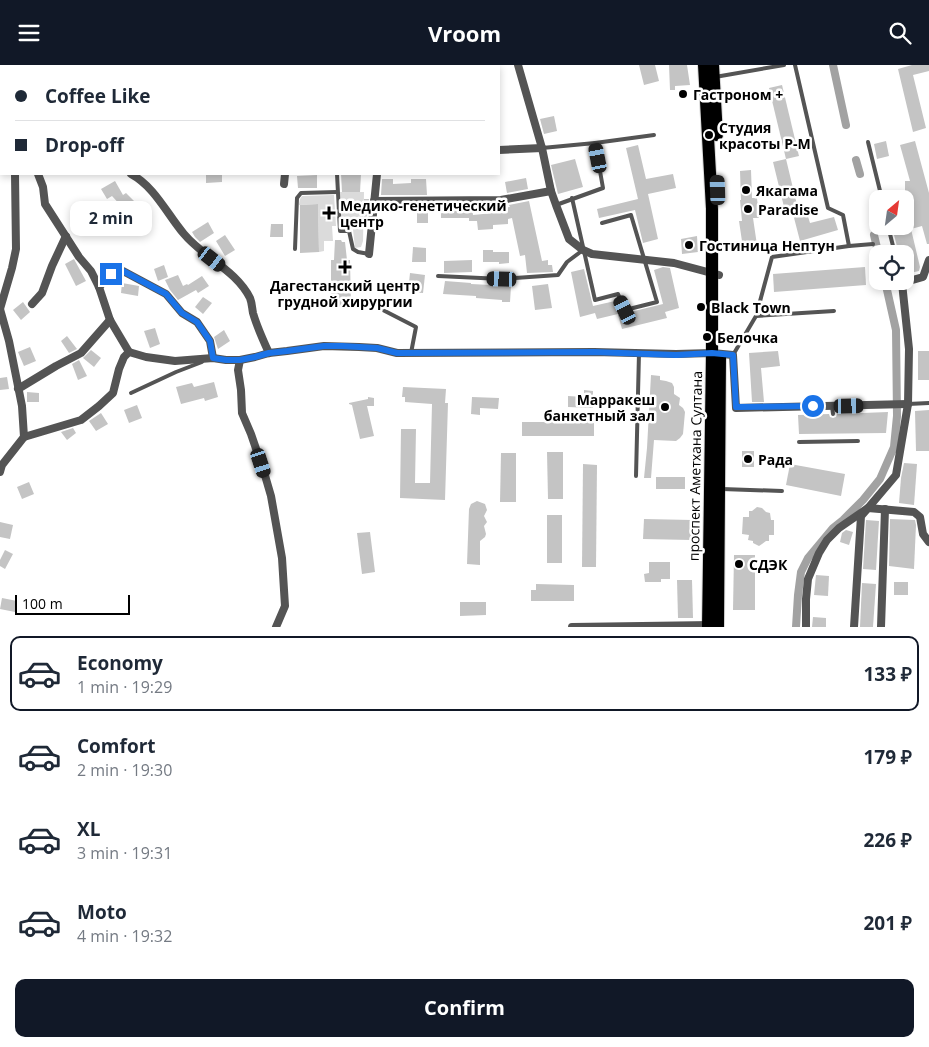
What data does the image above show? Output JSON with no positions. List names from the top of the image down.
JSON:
{
  "streets": {
    "main road": ["проспект Аметхана Султана"]
  },
  "places": {
    "other": [
      "Гастроном +",
      "Студия красоты Р-М",
      "Якагама",
      "Paradise",
      "Гостиница Нептун",
      "Black Town",
      "Белочка",
      "Марракеш банкетный зал",
      "Рада",
      "СДЭК"
    ],
    "health": ["Медико-генетический центр", "Дагестанский центр грудной хирургии"]
  },
  "scale_bar": "100 m",
  "north": "top right",
  "page": {
    "header": "Vroom",
    "banner": ["Coffee Like", "Drop-off"],
    "bubble": "2 min",
    "scale": "100 m",
    "list": [
      {
        "name": "Economy",
        "note": "1 min · 19:29",
        "value": "133 ₽"
      },
      {
        "name": "Comfort",
        "note": "2 min · 19:30",
        "value": "179 ₽"
      },
      {
        "name": "XL",
        "note": "3 min · 19:31",
        "value": "226 ₽"
      },
      {
        "name": "Moto",
        "note": "4 min · 19:32",
        "value": "201 ₽"
      }
    ],
    "buttons": "Confirm"
  }
}
